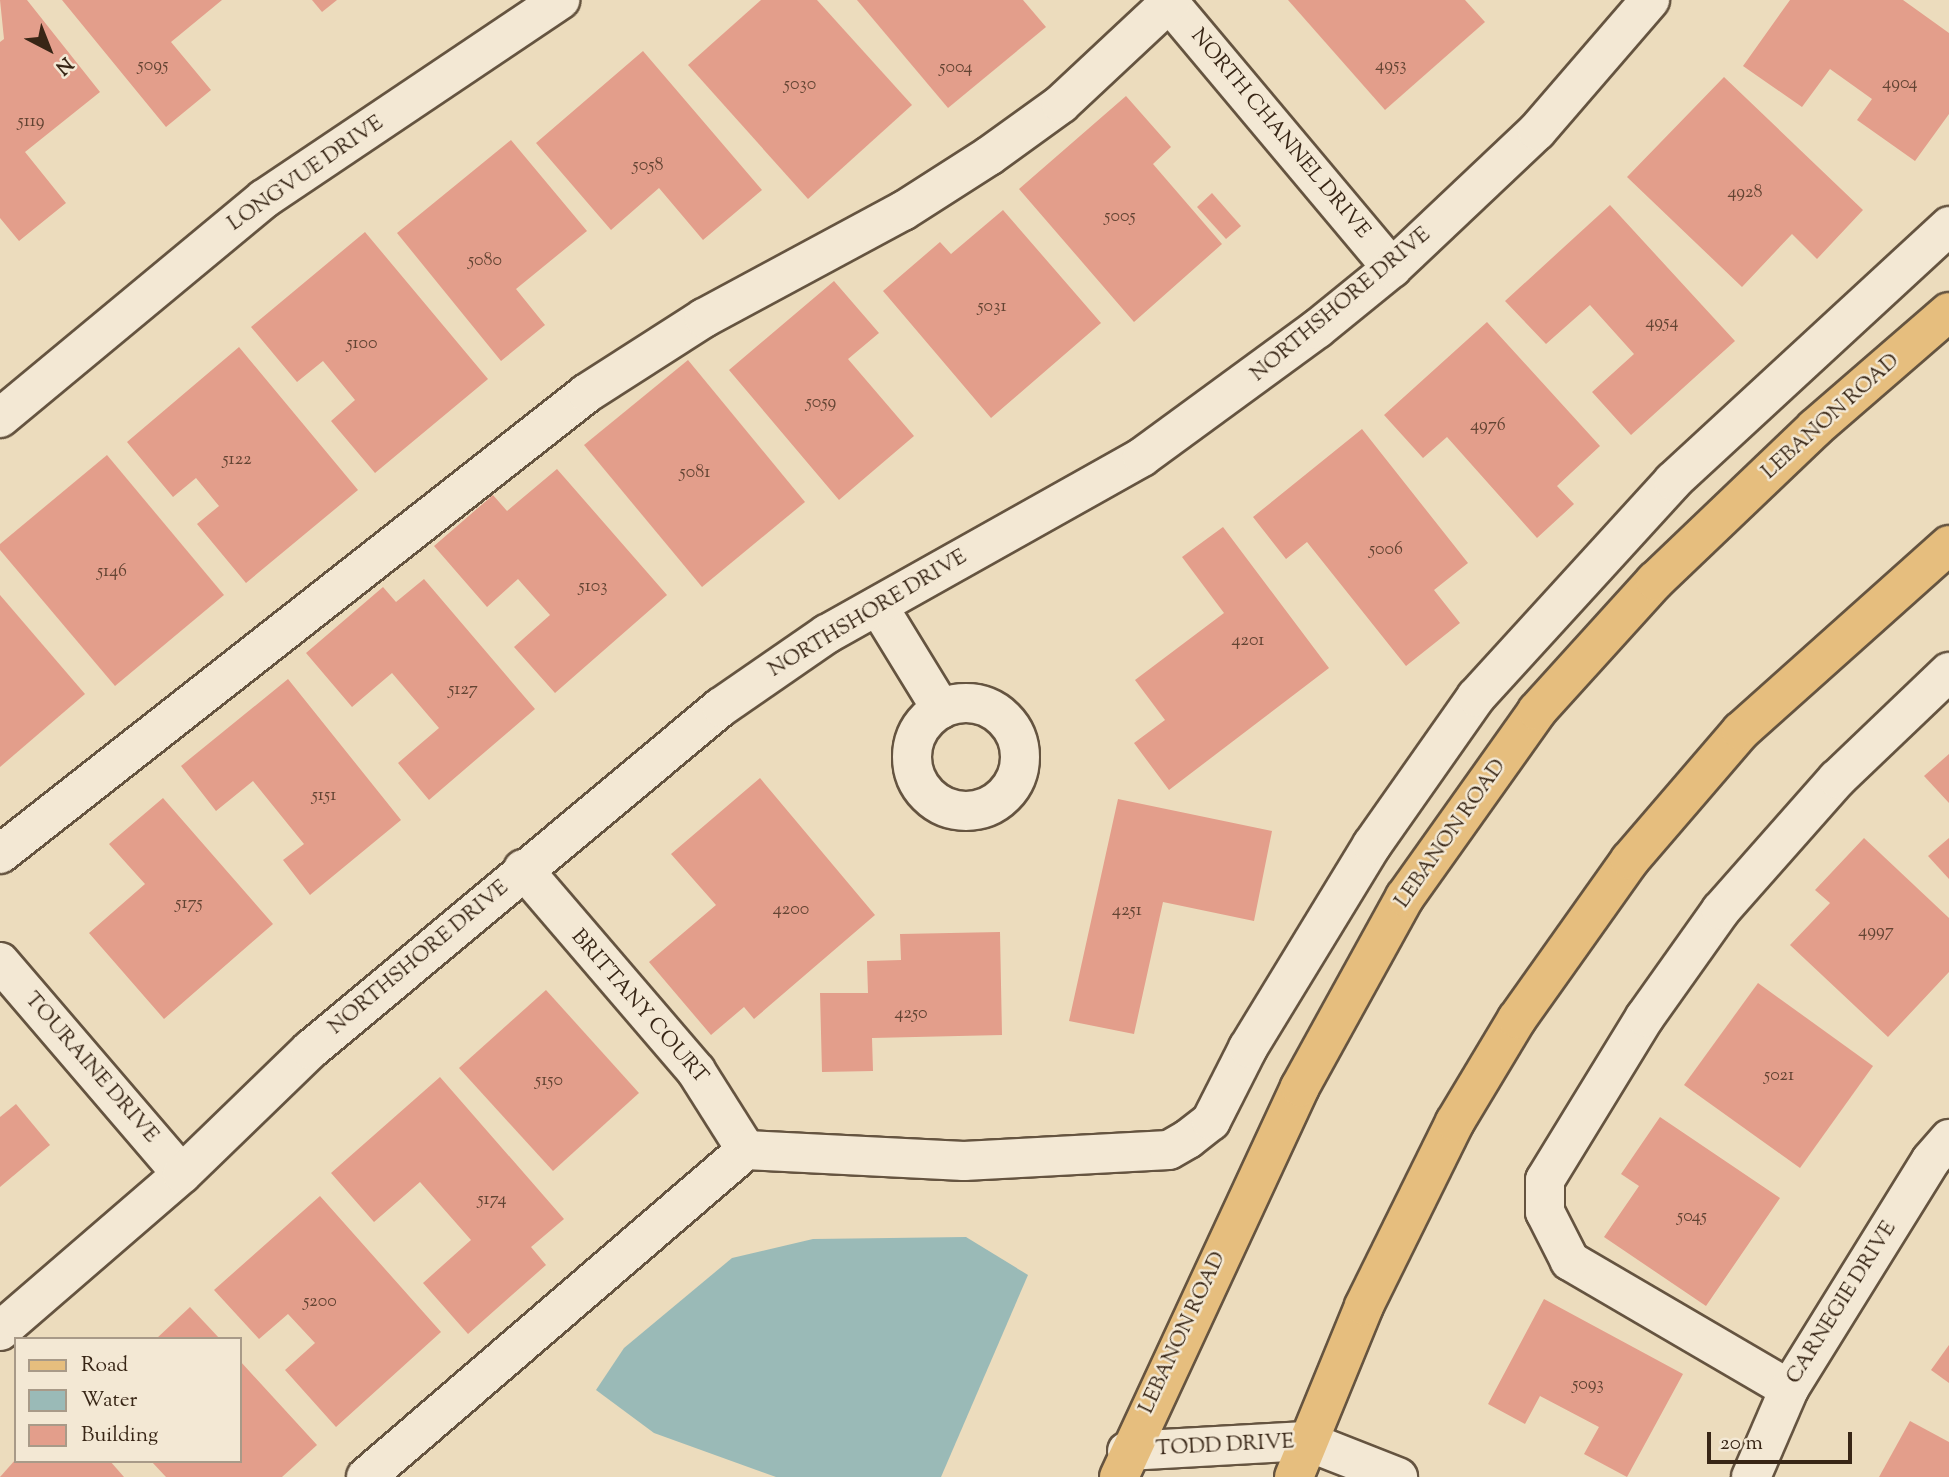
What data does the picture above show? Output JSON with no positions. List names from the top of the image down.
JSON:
{
  "streets": {
    "main road": ["LEBANON ROAD"],
    "street": [
      "NORTH CHANNEL DRIVE",
      "LONGVUE DRIVE",
      "NORTHSHORE DRIVE",
      "BRITTANY COURT",
      "TOURAINE DRIVE",
      "CARNEGIE DRIVE",
      "TODD DRIVE"
    ]
  },
  "crossings": [
    ["NORTH CHANNEL DRIVE", "NORTHSHORE DRIVE"],
    ["NORTHSHORE DRIVE", "BRITTANY COURT"],
    ["NORTHSHORE DRIVE", "TOURAINE DRIVE"],
    ["LEBANON ROAD", "TODD DRIVE"]
  ],
  "house_numbers": [
    "5095",
    "4953",
    "5004",
    "4904",
    "5030",
    "5119",
    "5058",
    "4928",
    "5005",
    "5080",
    "5031",
    "4954",
    "5100",
    "5059",
    "4976",
    "5122",
    "5081",
    "5006",
    "5146",
    "5103",
    "4201",
    "5127",
    "5151",
    "5175",
    "4200",
    "4251",
    "4997",
    "4250",
    "5021",
    "5150",
    "5174",
    "5045",
    "5200",
    "5093"
  ],
  "legend": ["Road", "Water", "Building"],
  "scale_bar": "20 m",
  "north": "bottom right"
}
